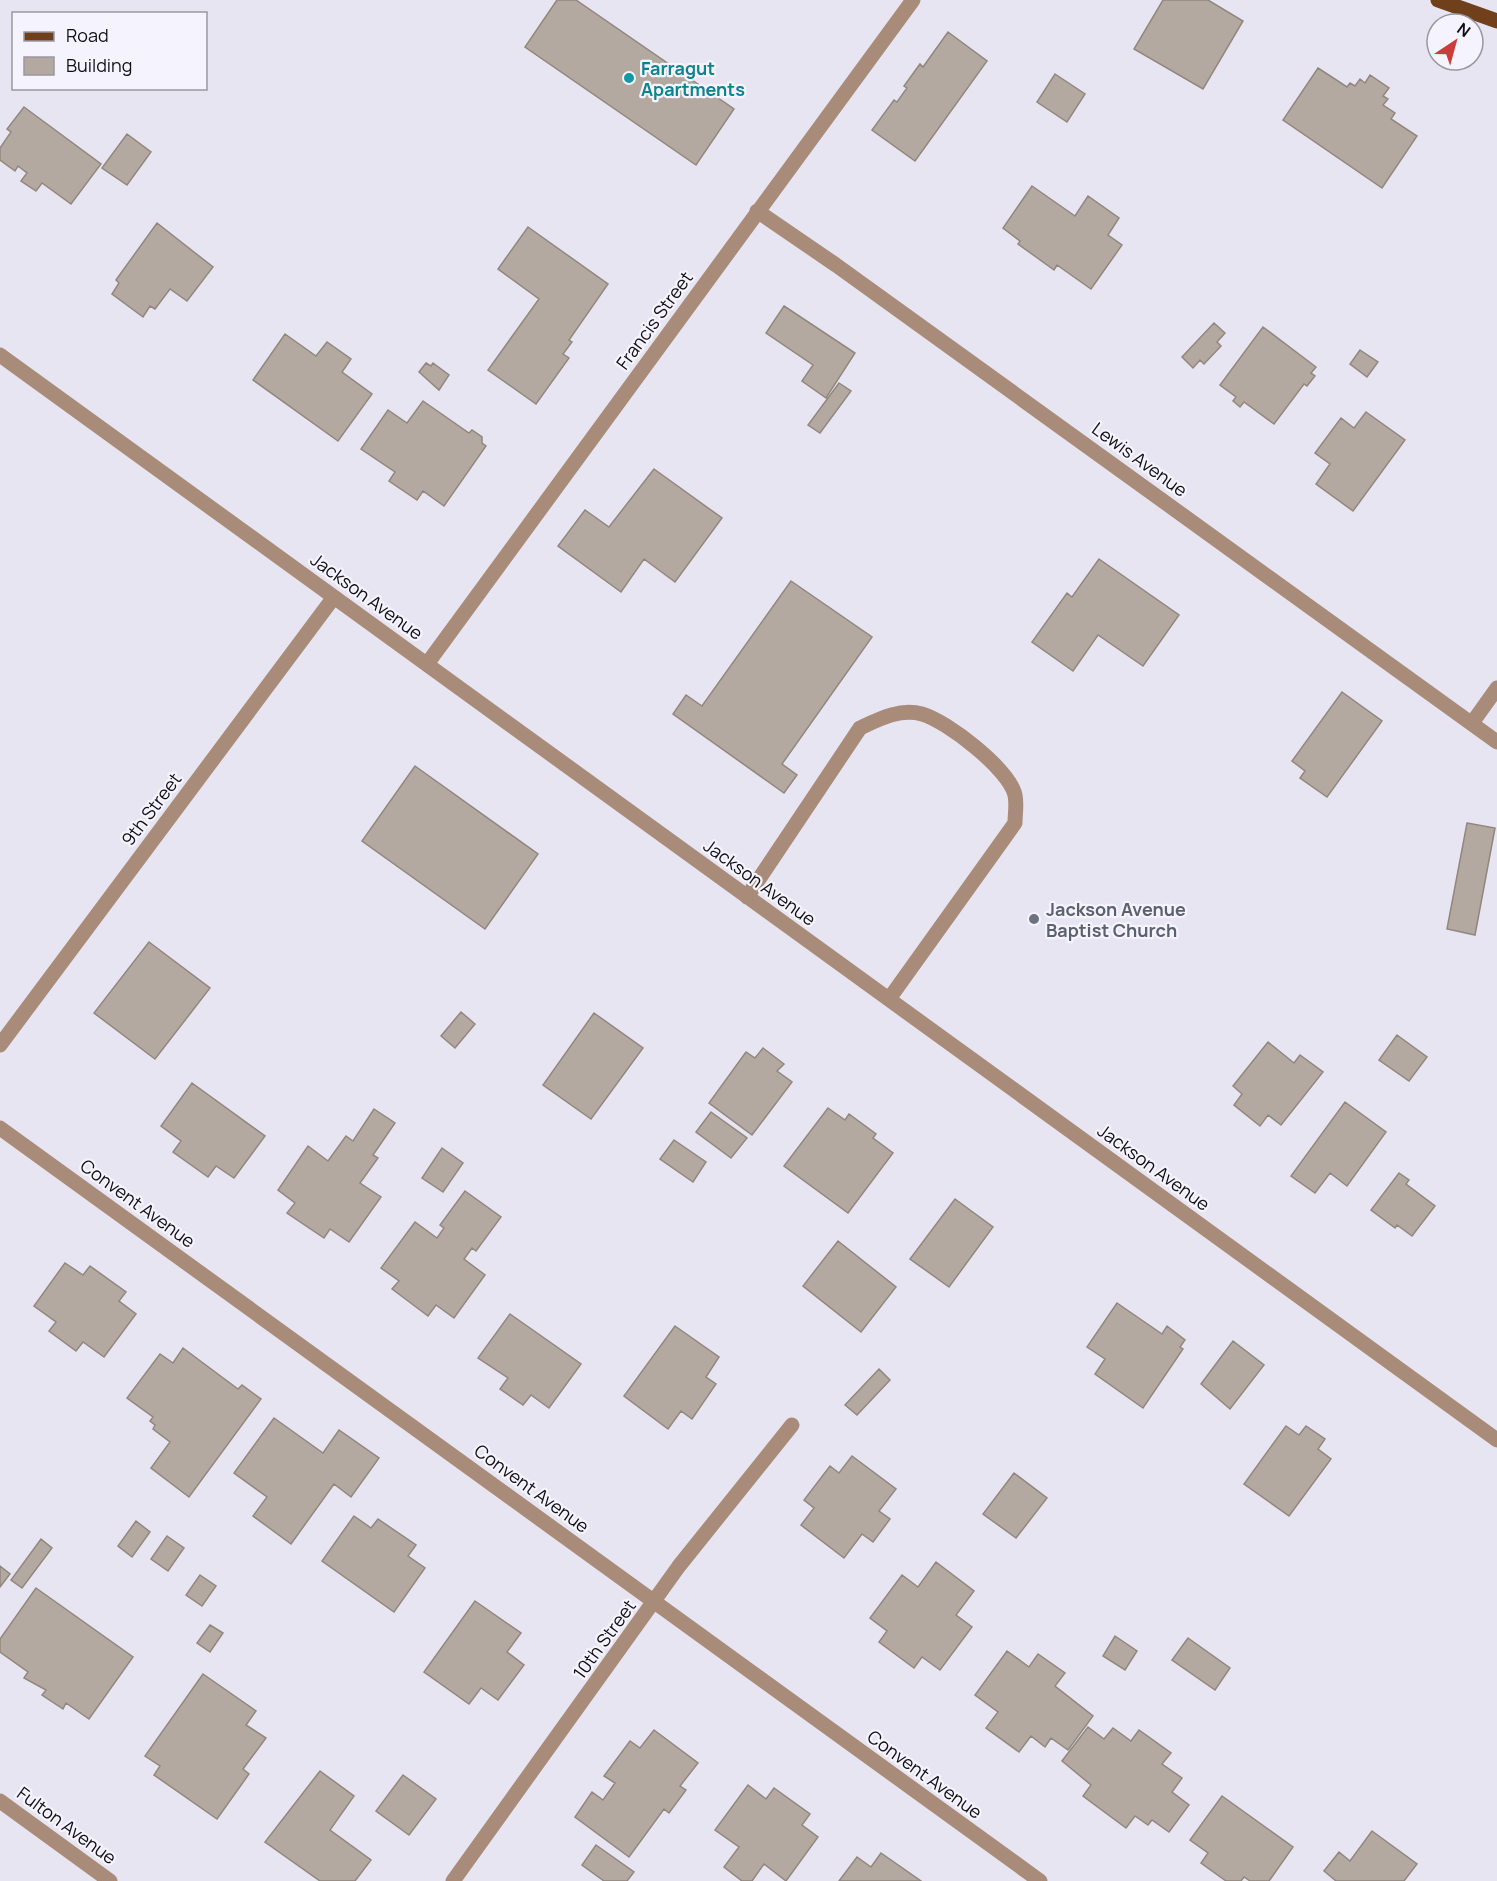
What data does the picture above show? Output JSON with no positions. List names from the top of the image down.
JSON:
{
  "streets": {
    "street": [
      "Francis Street",
      "Lewis Avenue",
      "Jackson Avenue",
      "9th Street",
      "Convent Avenue",
      "10th Street",
      "Fulton Avenue"
    ]
  },
  "crossings": [
    ["Francis Street", "Lewis Avenue"],
    ["Francis Street", "Jackson Avenue"],
    ["Jackson Avenue", "9th Street"],
    ["Convent Avenue", "10th Street"]
  ],
  "places": ["Farragut Apartments", "Jackson Avenue Baptist Church"],
  "legend": ["Road", "Building"],
  "north": "top right"
}
